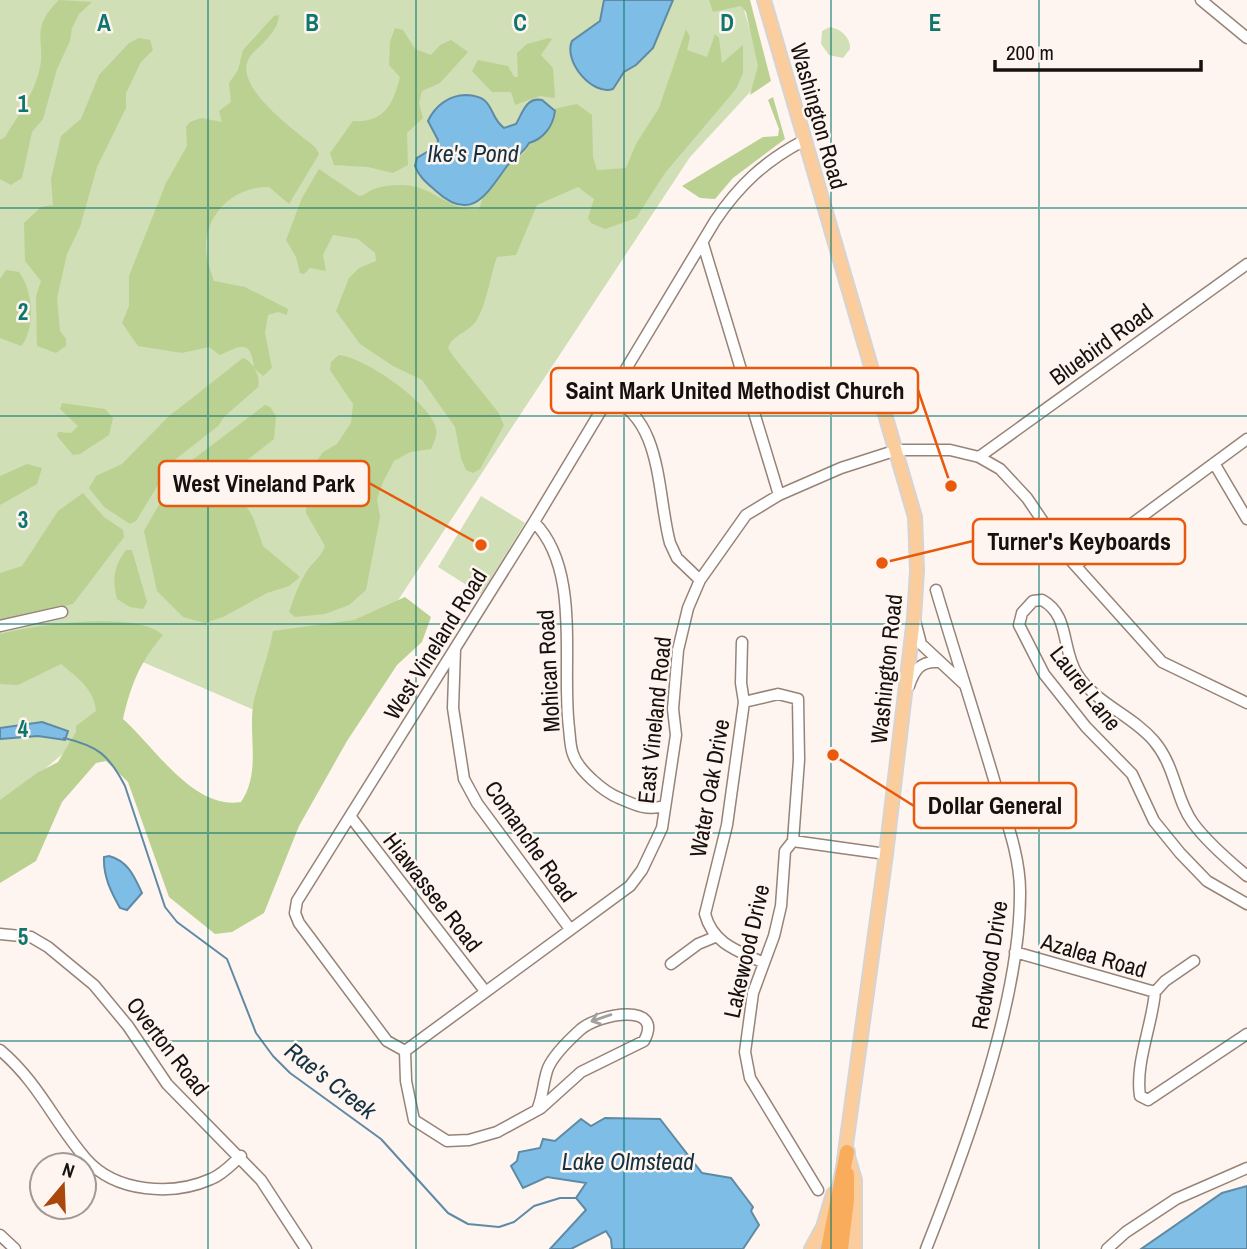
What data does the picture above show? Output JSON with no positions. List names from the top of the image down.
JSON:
{
  "streets": {
    "main road": ["Washington Road"],
    "street": [
      "Bluebird Road",
      "West Vineland Road",
      "Mohican Road",
      "Laurel Lane",
      "East Vineland Road",
      "Water Oak Drive",
      "Comanche Road",
      "Hiawassee Road",
      "Lakewood Drive",
      "Azalea Road",
      "Redwood Drive",
      "Overton Road"
    ]
  },
  "crossings": [
    ["Washington Road", "West Vineland Road"],
    ["Washington Road", "East Vineland Road"],
    ["Bluebird Road", "East Vineland Road"],
    ["West Vineland Road", "Mohican Road"],
    ["West Vineland Road", "East Vineland Road"],
    ["West Vineland Road", "Comanche Road"],
    ["West Vineland Road", "Hiawassee Road"],
    ["Mohican Road", "East Vineland Road"],
    ["East Vineland Road", "Comanche Road"],
    ["East Vineland Road", "Hiawassee Road"],
    ["Water Oak Drive", "Lakewood Drive"],
    ["Azalea Road", "Redwood Drive"]
  ],
  "water": ["Ike's Pond", "Rae's Creek", "Lake Olmstead"],
  "places": [
    "Saint Mark United Methodist Church",
    "West Vineland Park",
    "Turner's Keyboards",
    "Dollar General"
  ],
  "scale_bar": "200 m",
  "north": "top",
  "grid": {
    "columns": [
      "A",
      "B",
      "C",
      "D",
      "E"
    ],
    "rows": [
      "1",
      "2",
      "3",
      "4",
      "5"
    ]
  }
}
